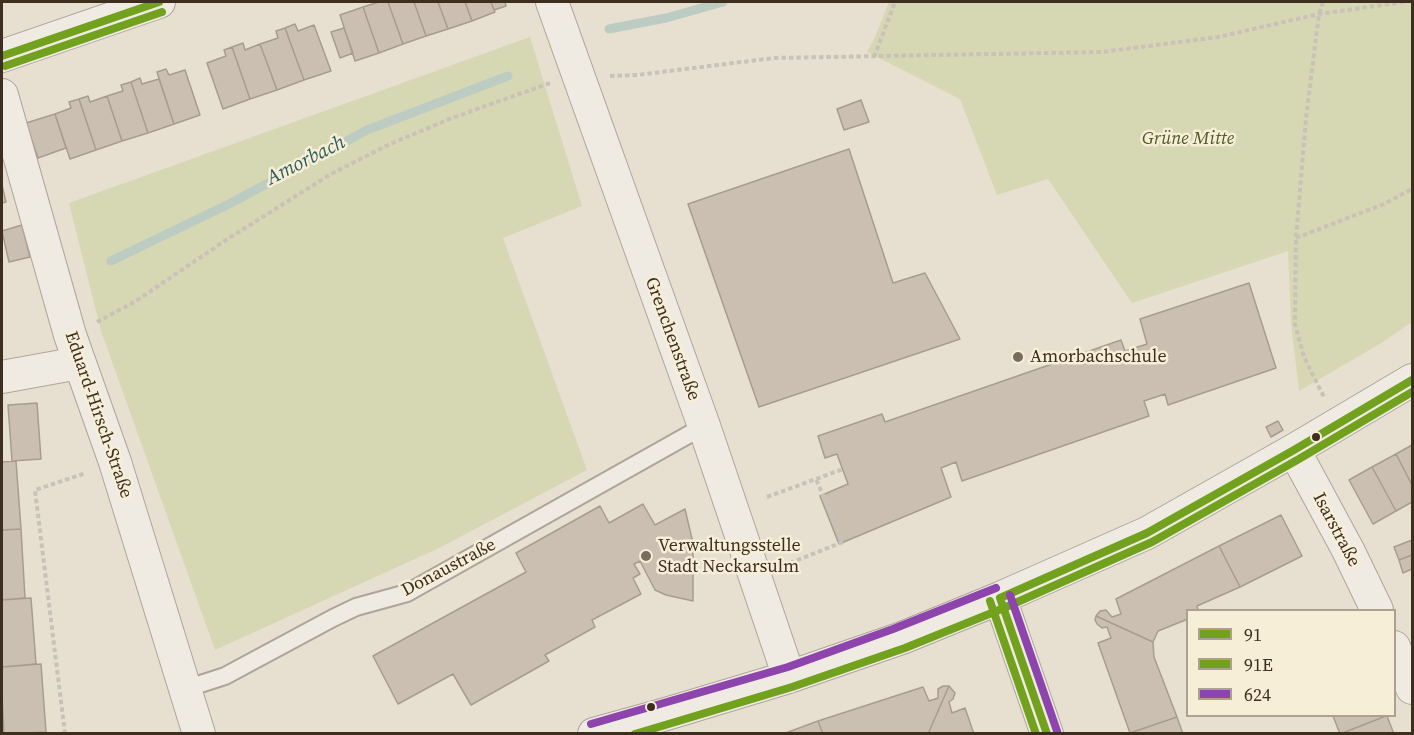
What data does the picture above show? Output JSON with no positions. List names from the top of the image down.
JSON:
{
  "streets": {
    "street": ["Grenchenstraße", "Eduard-Hirsch-Straße", "Isarstraße"],
    "lane": ["Donaustraße"]
  },
  "crossings": [
    ["Grenchenstraße", "Donaustraße"],
    ["Eduard-Hirsch-Straße", "Donaustraße"]
  ],
  "water": ["Amorbach"],
  "parks": ["Grüne Mitte"],
  "places": ["Amorbachschule", "Verwaltungsstelle Stadt Neckarsulm"],
  "lines": ["transit line 91", "transit line 91E", "transit line 624"],
  "legend": ["91", "91E", "624"]
}
